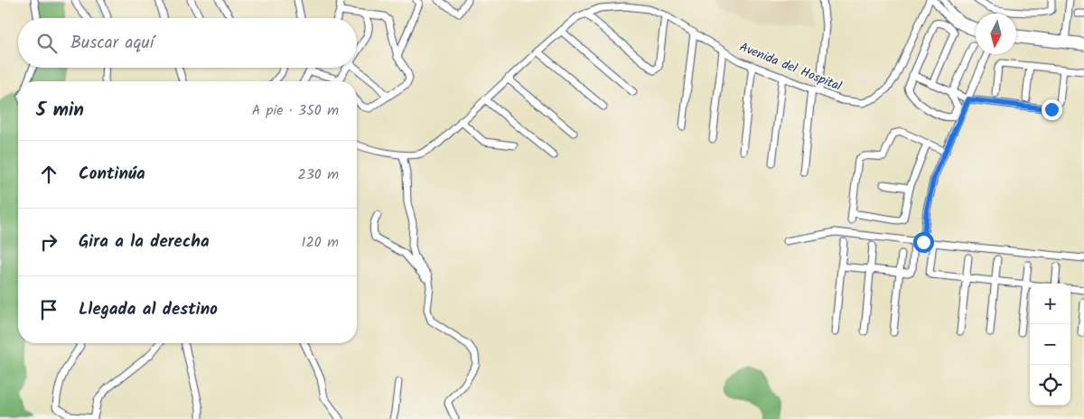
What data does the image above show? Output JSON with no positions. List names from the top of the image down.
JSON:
{
  "streets": {
    "street": ["Avenida del Hospital"]
  },
  "north": "bottom",
  "page": {
    "search": "Buscar aquí",
    "heading": ["5 min", "A pie · 350 m"],
    "list": [
      ["Continúa", "230 m"],
      ["Gira a la derecha", "120 m"],
      "Llegada al destino"
    ],
    "map_buttons": ["+", "−"]
  }
}
